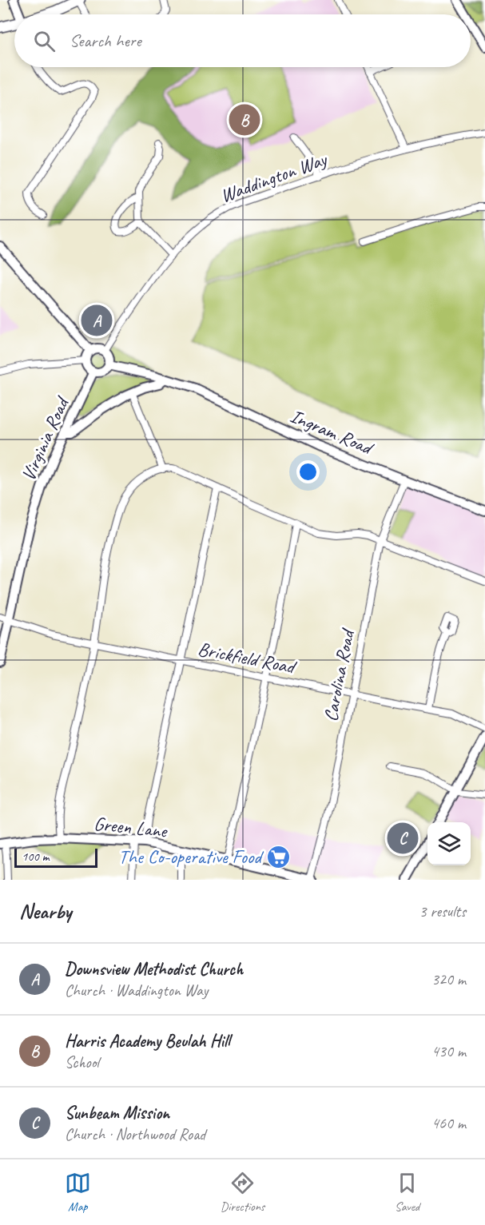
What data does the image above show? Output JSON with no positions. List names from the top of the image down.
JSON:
{
  "streets": {
    "street": [
      "Waddington Way",
      "Ingram Road",
      "Virginia Road",
      "Brickfield Road",
      "Carolina Road",
      "Green Lane"
    ]
  },
  "crossings": [
    ["Waddington Way", "Ingram Road"],
    ["Waddington Way", "Virginia Road"],
    ["Ingram Road", "Virginia Road"],
    ["Ingram Road", "Carolina Road"],
    ["Virginia Road", "Brickfield Road"],
    ["Brickfield Road", "Carolina Road"],
    ["Carolina Road", "Green Lane"]
  ],
  "places": {
    "supermarket": ["The Co-operative Food"]
  },
  "scale_bar": "100 m",
  "page": {
    "search": "Search here",
    "pins": ["B", "A", "C"],
    "scale": "100 m",
    "heading": ["Nearby", "3 results"],
    "list": [
      {
        "mark": "A",
        "name": "Downsview Methodist Church",
        "note": "Church · Waddington Way",
        "value": "320 m"
      },
      {
        "mark": "B",
        "name": "Harris Academy Beulah Hill",
        "note": "School",
        "value": "430 m"
      },
      {
        "mark": "C",
        "name": "Sunbeam Mission",
        "note": "Church · Northwood Road",
        "value": "460 m"
      }
    ],
    "nav": ["Map", "Directions", "Saved"]
  }
}
